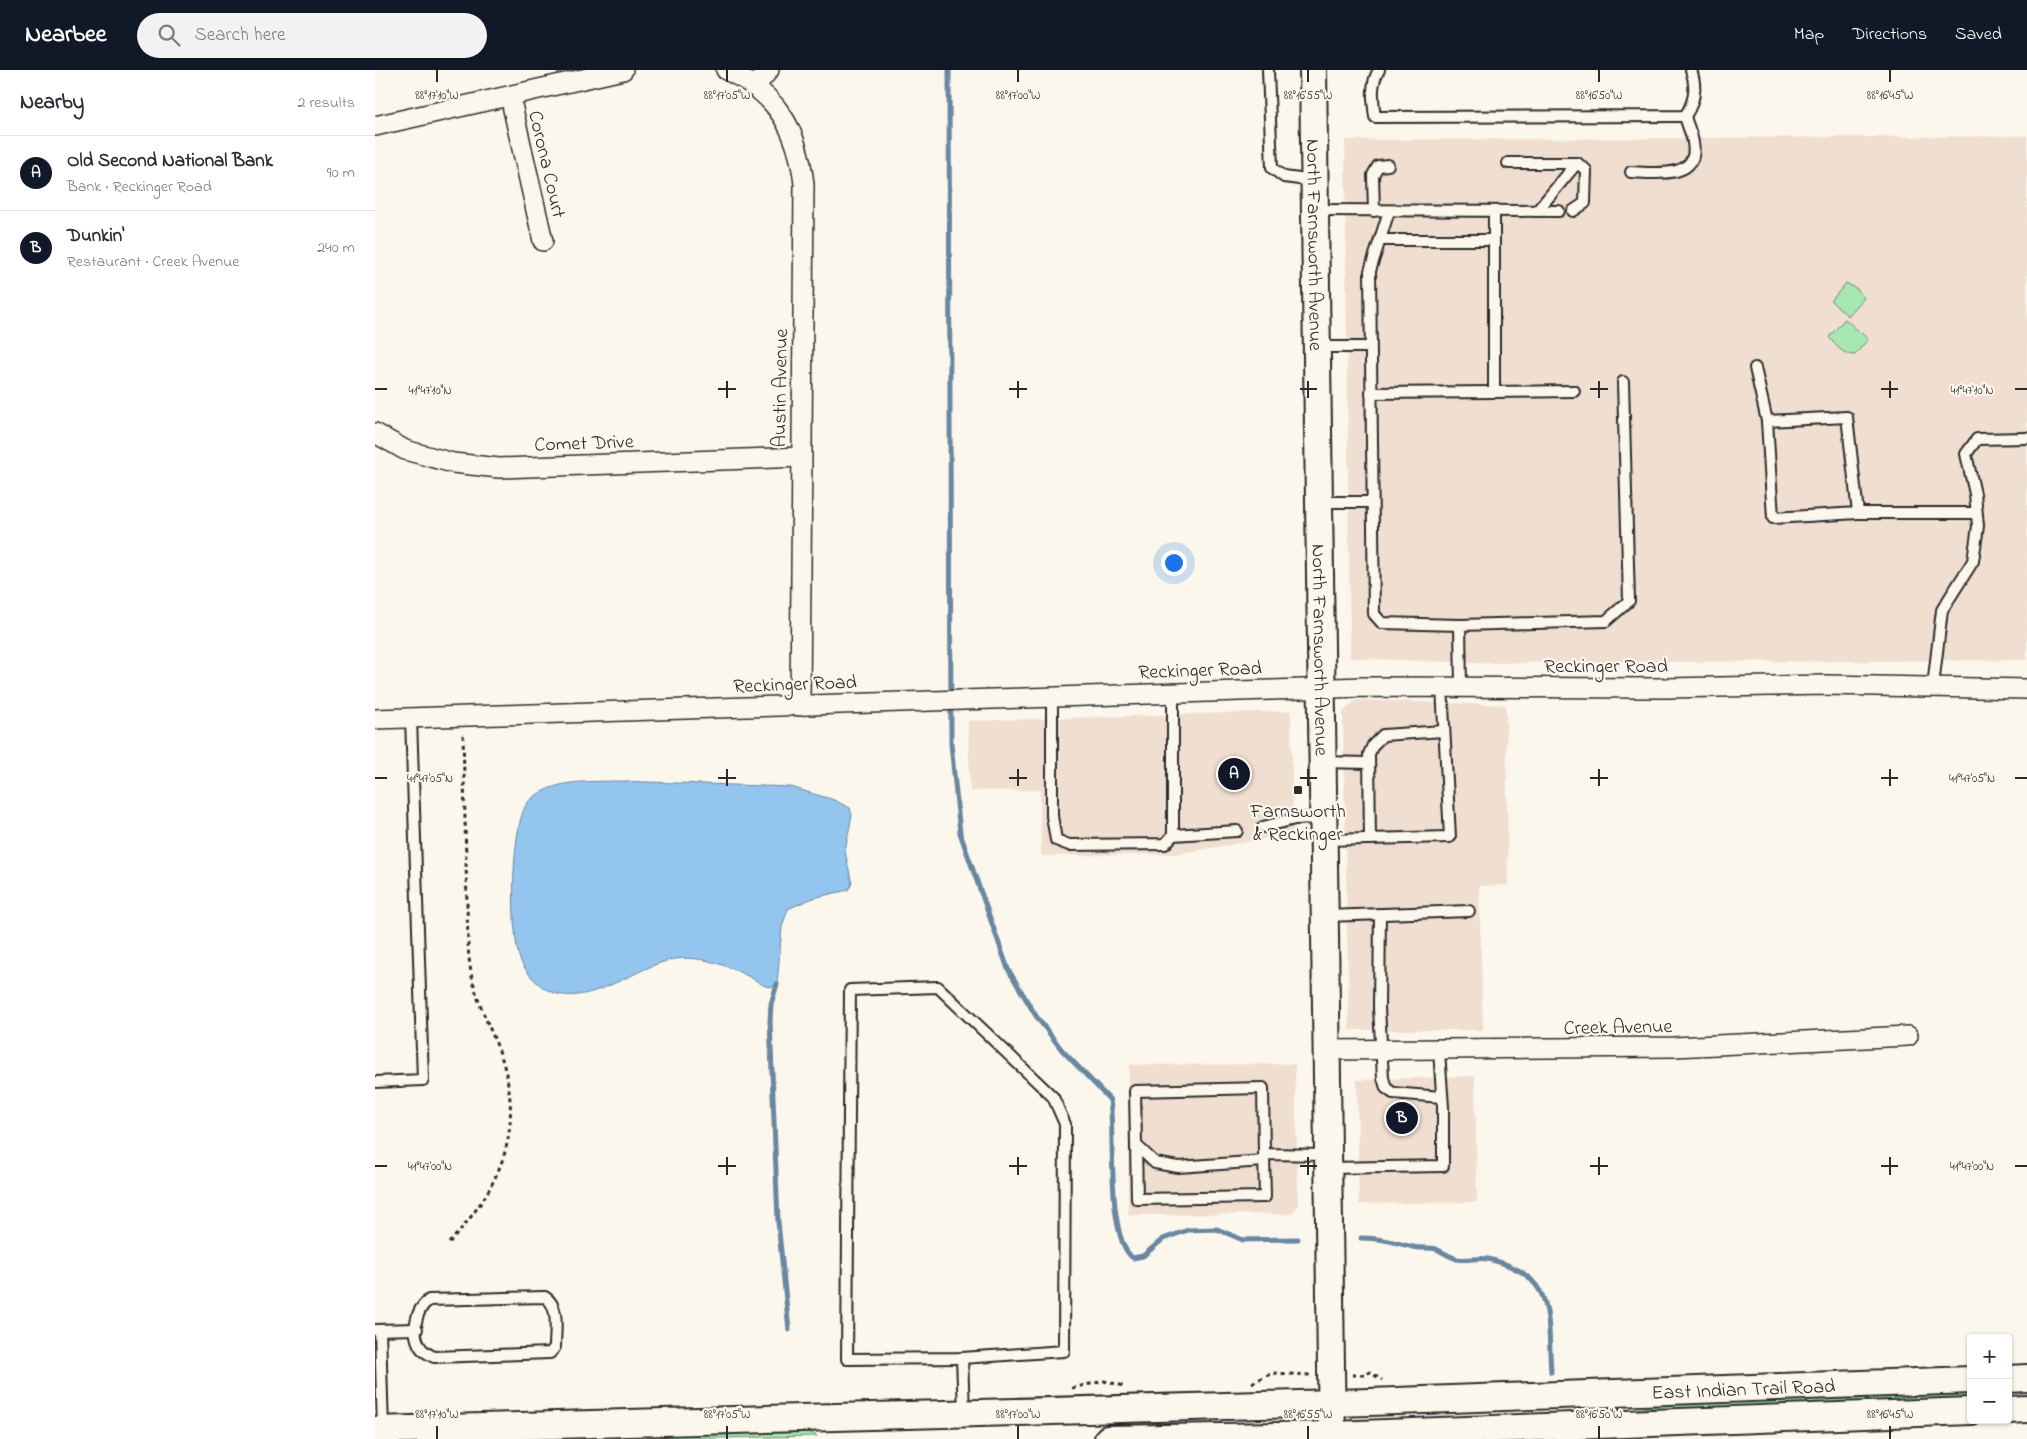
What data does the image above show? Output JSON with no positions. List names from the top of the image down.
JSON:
{
  "streets": {
    "main road": ["North Farnsworth Avenue", "East Indian Trail Road"],
    "street": [
      "Corona Court",
      "Austin Avenue",
      "Comet Drive",
      "Reckinger Road",
      "Creek Avenue"
    ]
  },
  "crossings": [
    ["North Farnsworth Avenue", "Reckinger Road"],
    ["North Farnsworth Avenue", "Creek Avenue"],
    ["North Farnsworth Avenue", "East Indian Trail Road"],
    ["Austin Avenue", "Comet Drive"],
    ["Austin Avenue", "Reckinger Road"]
  ],
  "places": {
    "transit": ["Farnsworth & Reckinger"]
  },
  "page": {
    "header": "Nearbee",
    "search": "Search here",
    "nav": ["Map", "Directions", "Saved"],
    "heading": ["Nearby", "2 results"],
    "list": [
      {
        "mark": "A",
        "name": "Old Second National Bank",
        "note": "Bank · Reckinger Road",
        "value": "90 m"
      },
      {
        "mark": "B",
        "name": "Dunkin'",
        "note": "Restaurant · Creek Avenue",
        "value": "240 m"
      }
    ],
    "pins": ["A", "B"],
    "map_buttons": ["+", "−"]
  },
  "coordinates": [
    "88°17'10\"W",
    "88°17'05\"W",
    "88°17'00\"W",
    "88°16'55\"W",
    "88°16'50\"W",
    "88°16'45\"W",
    "41°47'10\"N",
    "41°47'05\"N",
    "41°47'00\"N"
  ]
}
